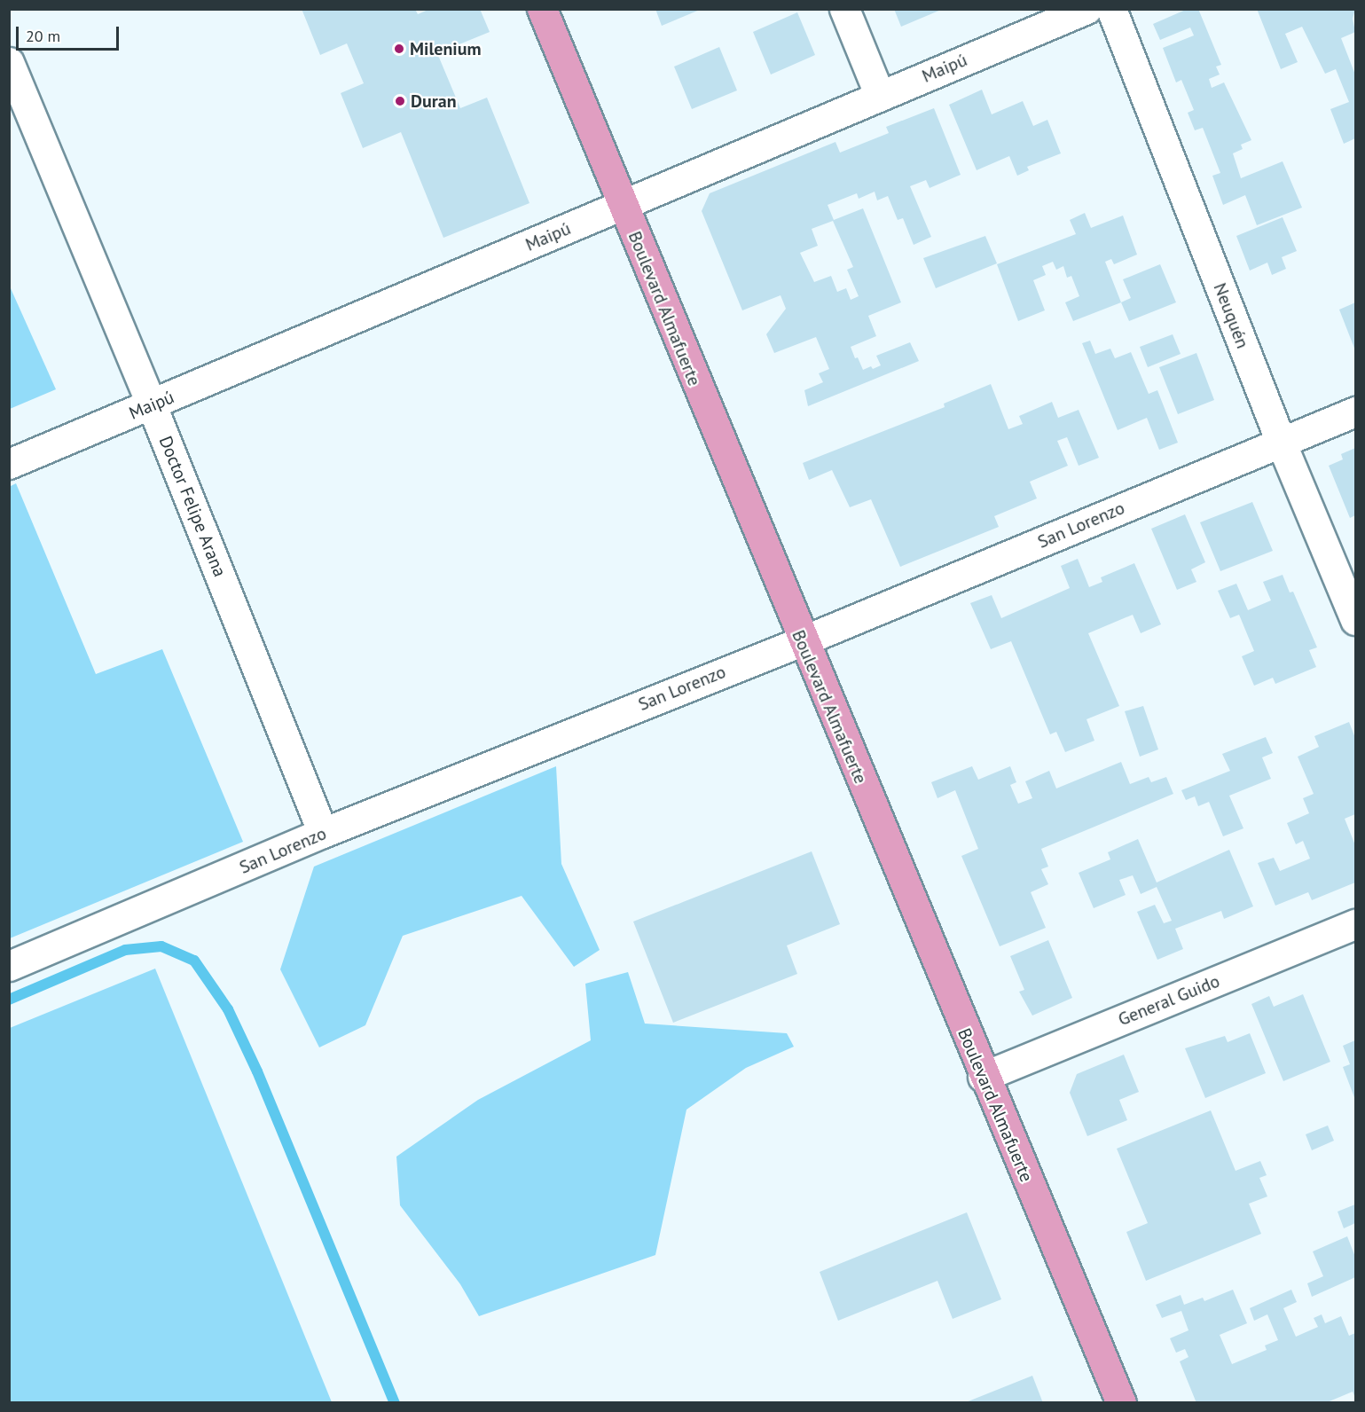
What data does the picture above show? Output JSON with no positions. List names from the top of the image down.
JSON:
{
  "streets": {
    "main road": ["Boulevard Almafuerte"],
    "street": [
      "Maipú",
      "Neuquén",
      "Doctor Felipe Arana",
      "San Lorenzo",
      "General Guido"
    ]
  },
  "crossings": [
    ["Maipú", "Boulevard Almafuerte"],
    ["Maipú", "Doctor Felipe Arana"],
    ["Boulevard Almafuerte", "San Lorenzo"],
    ["Boulevard Almafuerte", "General Guido"],
    ["Neuquén", "San Lorenzo"],
    ["Doctor Felipe Arana", "San Lorenzo"]
  ],
  "places": ["Milenium", "Duran"],
  "scale_bar": "20 m"
}
